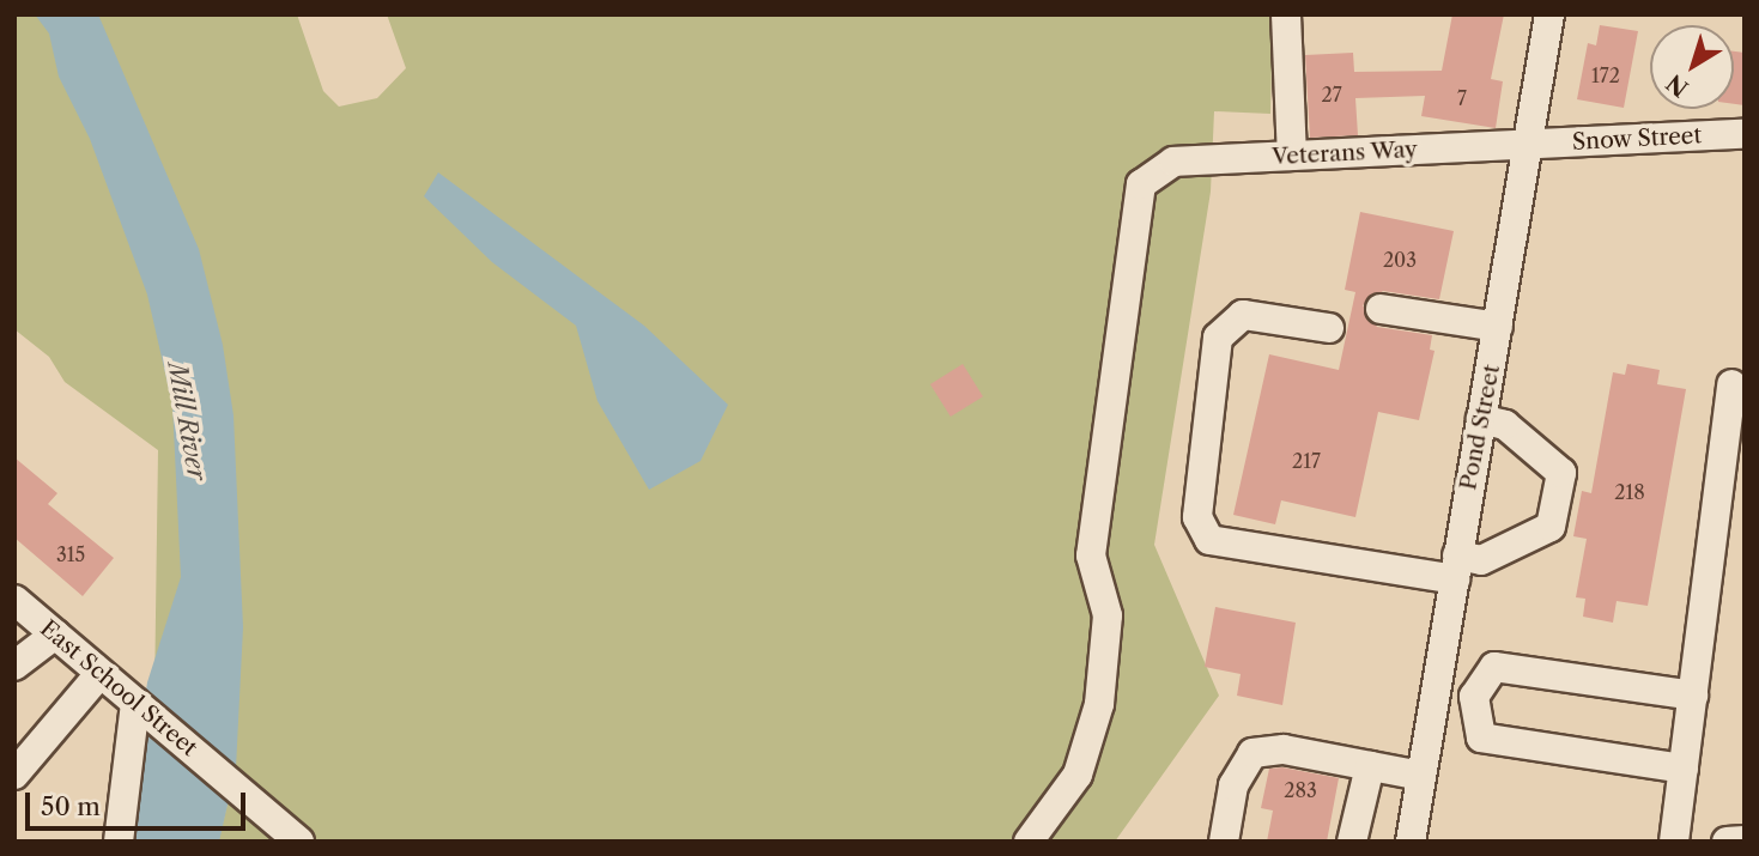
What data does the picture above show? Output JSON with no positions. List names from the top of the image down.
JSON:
{
  "streets": {
    "street": [
      "Snow Street",
      "Veterans Way",
      "Pond Street",
      "East School Street"
    ]
  },
  "crossings": [
    ["Snow Street", "Veterans Way"],
    ["Snow Street", "Pond Street"],
    ["Veterans Way", "Pond Street"]
  ],
  "water": ["Mill River"],
  "house_numbers": [
    "172",
    "27",
    "7",
    "203",
    "217",
    "218",
    "315",
    "283"
  ],
  "scale_bar": "50 m",
  "north": "bottom left"
}
